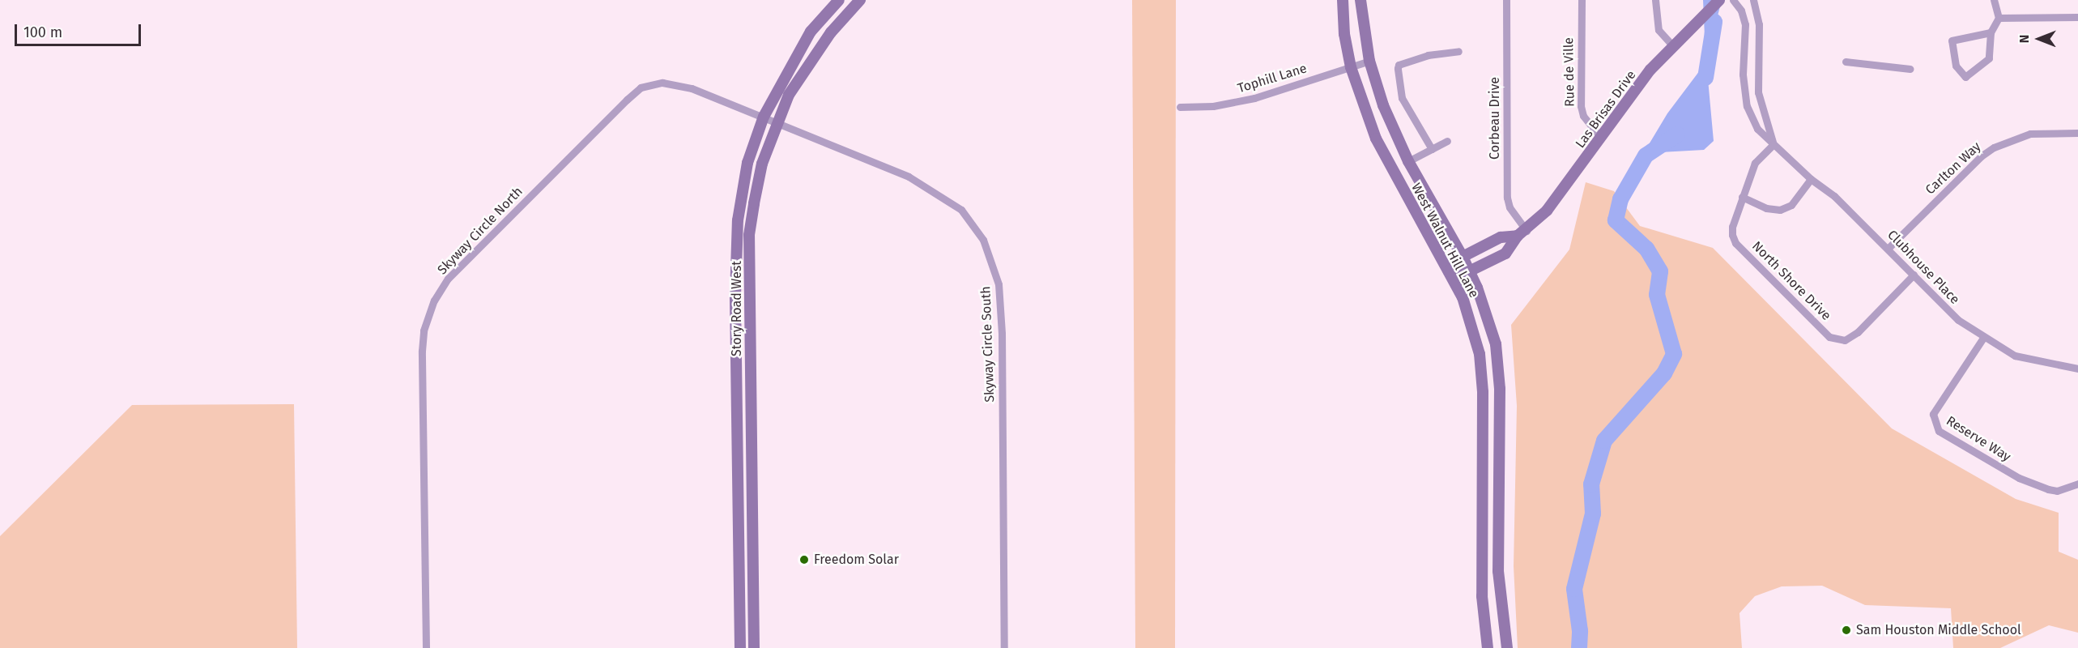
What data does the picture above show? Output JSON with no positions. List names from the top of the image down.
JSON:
{
  "streets": {
    "street": [
      "Rue de Ville",
      "Tophill Lane",
      "Las Brisas Drive",
      "Corbeau Drive",
      "Carlton Way",
      "Skyway Circle North",
      "West Walnut Hill Lane",
      "Clubhouse Place",
      "North Shore Drive",
      "Story Road West",
      "Skyway Circle South",
      "Reserve Way"
    ]
  },
  "crossings": [
    ["Rue de Ville", "Las Brisas Drive"],
    ["Tophill Lane", "West Walnut Hill Lane"],
    ["Las Brisas Drive", "Corbeau Drive"],
    ["Las Brisas Drive", "West Walnut Hill Lane"],
    ["Carlton Way", "Clubhouse Place"],
    ["Skyway Circle North", "Story Road West"],
    ["Skyway Circle North", "Skyway Circle South"],
    ["Clubhouse Place", "North Shore Drive"],
    ["Clubhouse Place", "Reserve Way"],
    ["Story Road West", "Skyway Circle South"]
  ],
  "places": ["Freedom Solar", "Sam Houston Middle School"],
  "scale_bar": "100 m",
  "north": "left"
}
